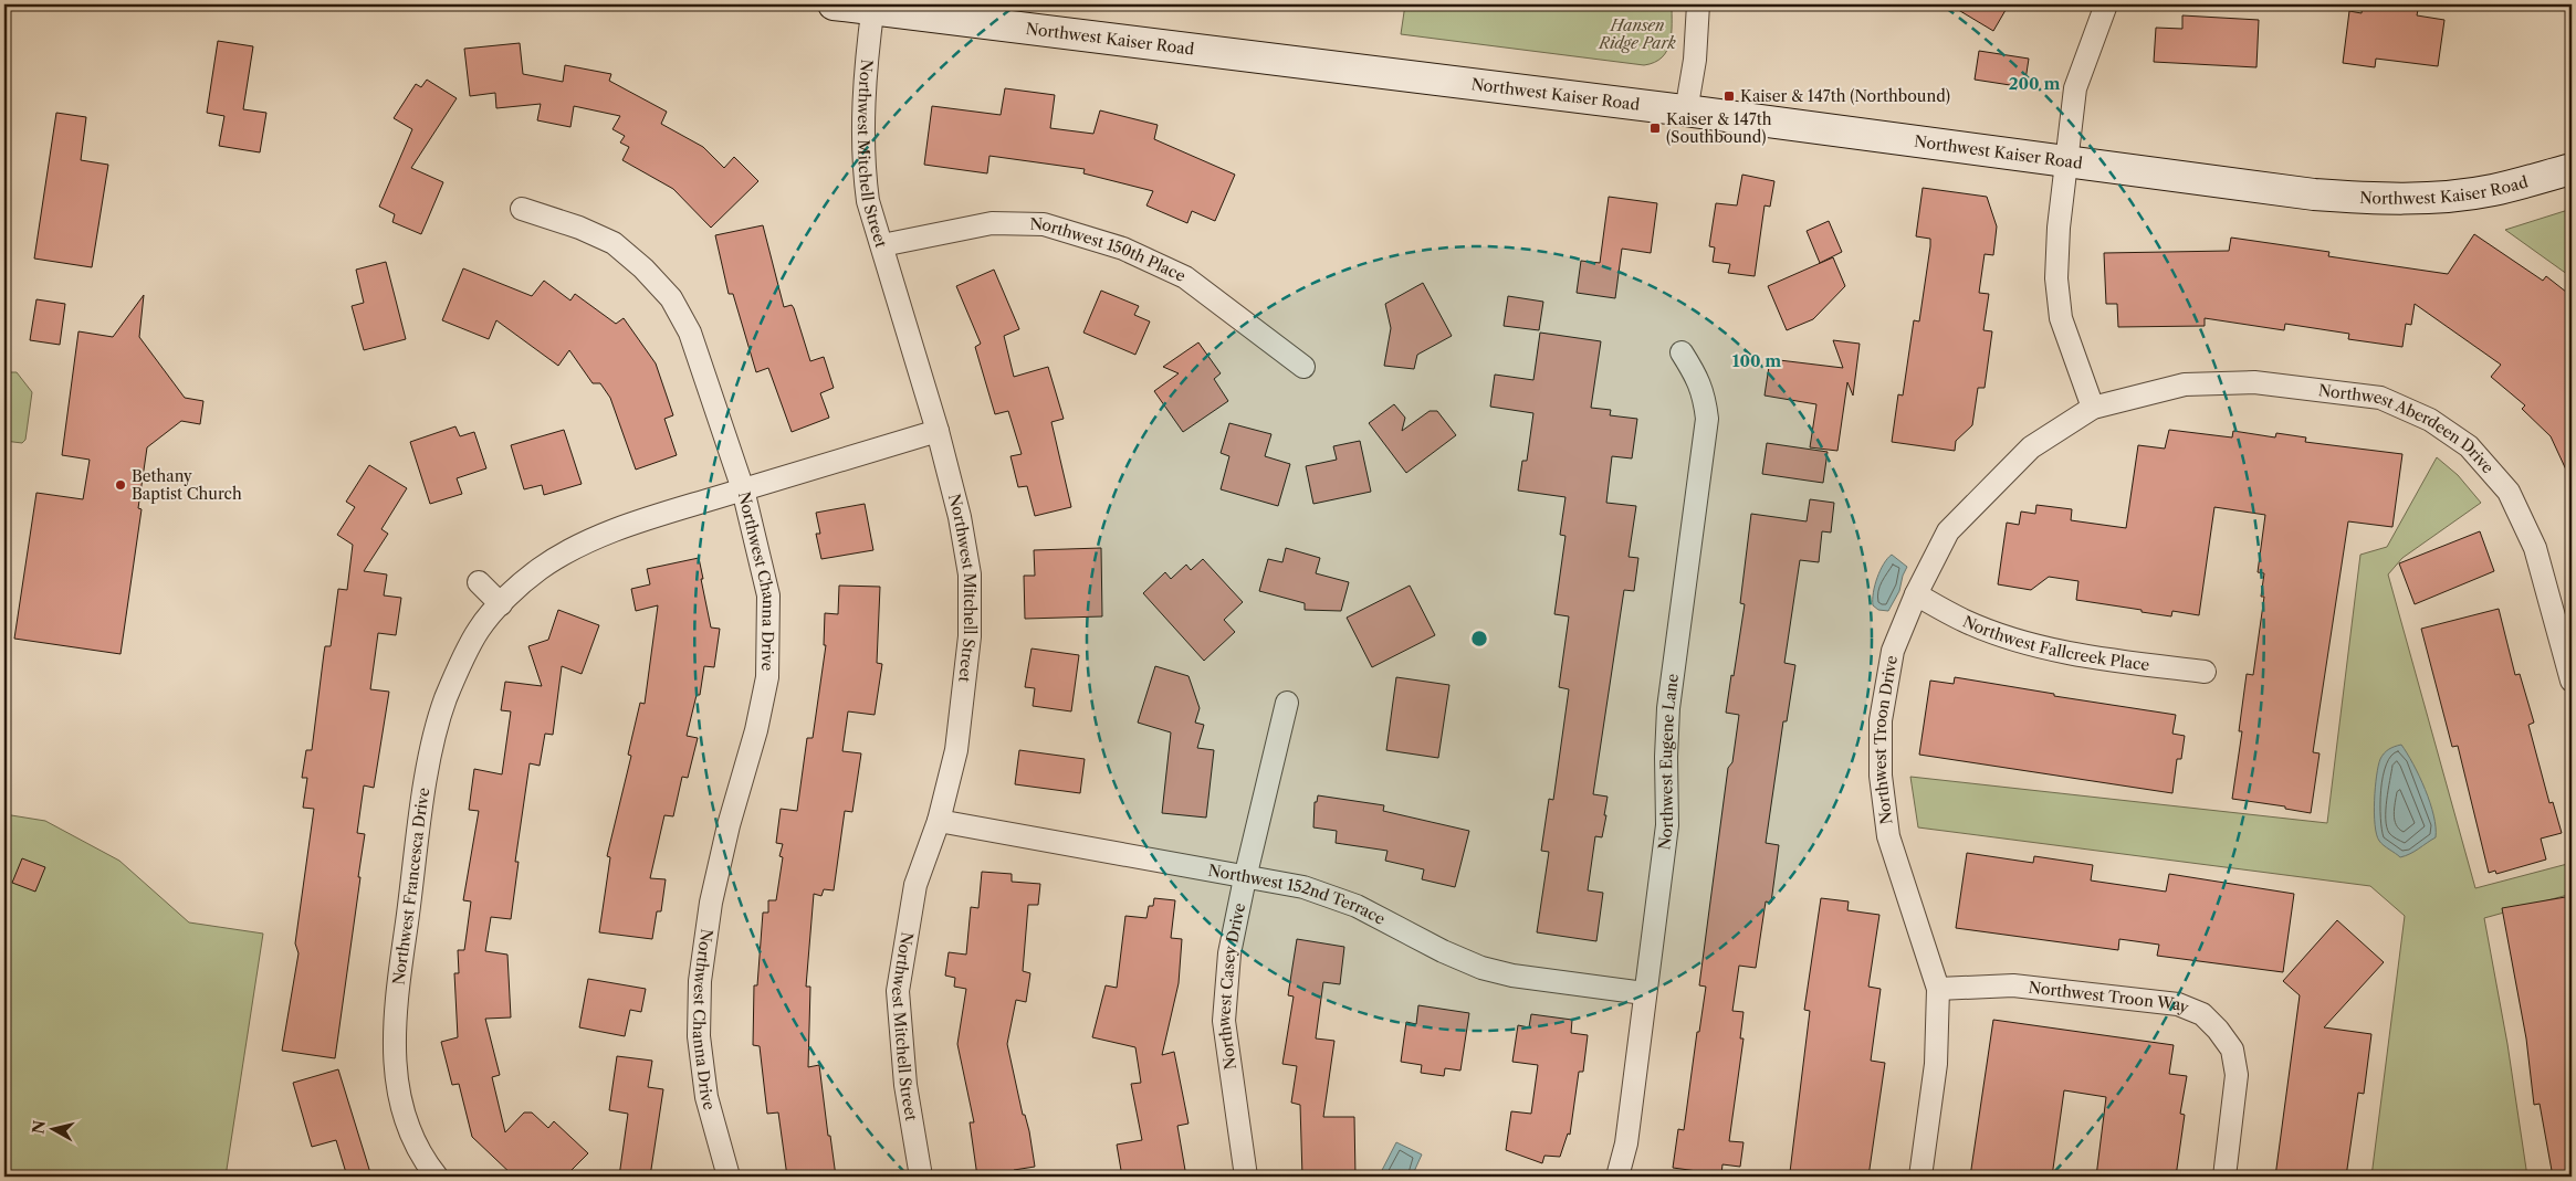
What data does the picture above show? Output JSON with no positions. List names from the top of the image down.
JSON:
{
  "streets": {
    "main road": ["Northwest Kaiser Road"],
    "street": [
      "Northwest Mitchell Street",
      "Northwest 150th Place",
      "Northwest Aberdeen Drive",
      "Northwest Channa Drive",
      "Northwest Fallcreek Place",
      "Northwest Troon Drive",
      "Northwest Eugene Lane",
      "Northwest Francesca Drive",
      "Northwest 152nd Terrace",
      "Northwest Casey Drive",
      "Northwest Troon Way"
    ]
  },
  "crossings": [
    ["Northwest Kaiser Road", "Northwest Mitchell Street"],
    ["Northwest Mitchell Street", "Northwest 150th Place"],
    ["Northwest Mitchell Street", "Northwest Francesca Drive"],
    ["Northwest Mitchell Street", "Northwest 152nd Terrace"],
    ["Northwest Aberdeen Drive", "Northwest Troon Drive"],
    ["Northwest Channa Drive", "Northwest Francesca Drive"],
    ["Northwest Fallcreek Place", "Northwest Troon Drive"],
    ["Northwest Troon Drive", "Northwest Troon Way"],
    ["Northwest Eugene Lane", "Northwest 152nd Terrace"],
    ["Northwest 152nd Terrace", "Northwest Casey Drive"]
  ],
  "parks": ["Hansen Ridge Park"],
  "places": {
    "transit": ["Kaiser & 147th (Northbound)", "Kaiser & 147th (Southbound)"],
    "other": ["Bethany Baptist Church"]
  },
  "north": "left",
  "rings": ["200 m", "100 m"]
}
